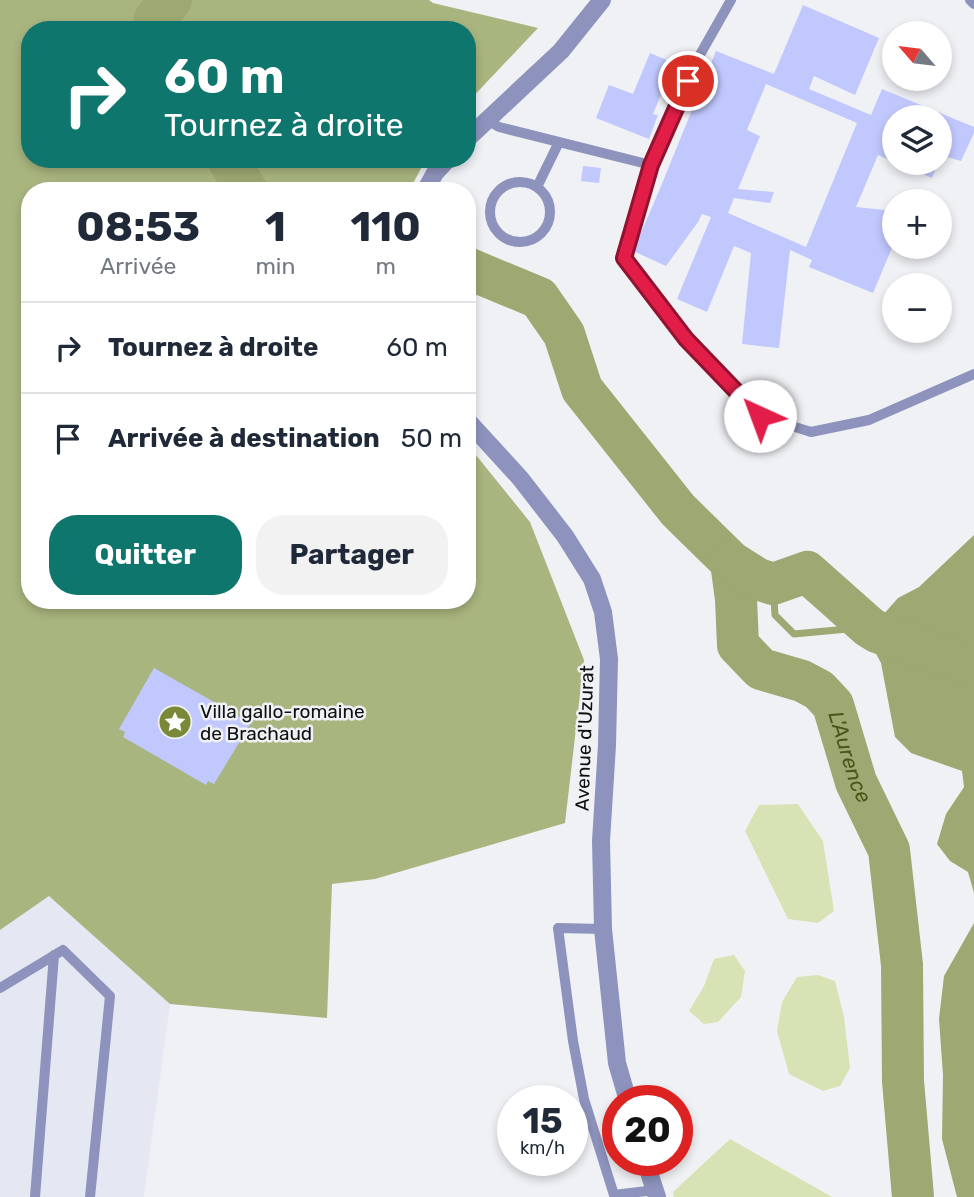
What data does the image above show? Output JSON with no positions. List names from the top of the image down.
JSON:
{
  "streets": {
    "street": ["Avenue d'Uzurat"]
  },
  "water": ["L'Aurence"],
  "places": {
    "place": ["Villa gallo-romaine de Brachaud"]
  },
  "north": "top left",
  "page": {
    "map_buttons": ["+", "−"],
    "turn": ["60 m", "Tournez à droite"],
    "eta": [
      "08:53",
      "Arrivée",
      "1",
      "min",
      "110",
      "m"
    ],
    "list": [
      {
        "name": "Tournez à droite",
        "value": "60 m"
      },
      {
        "name": "Arrivée à destination",
        "value": "50 m"
      }
    ],
    "buttons": ["Quitter", "Partager"],
    "speed": "15 km/h",
    "limit": "20"
  }
}
